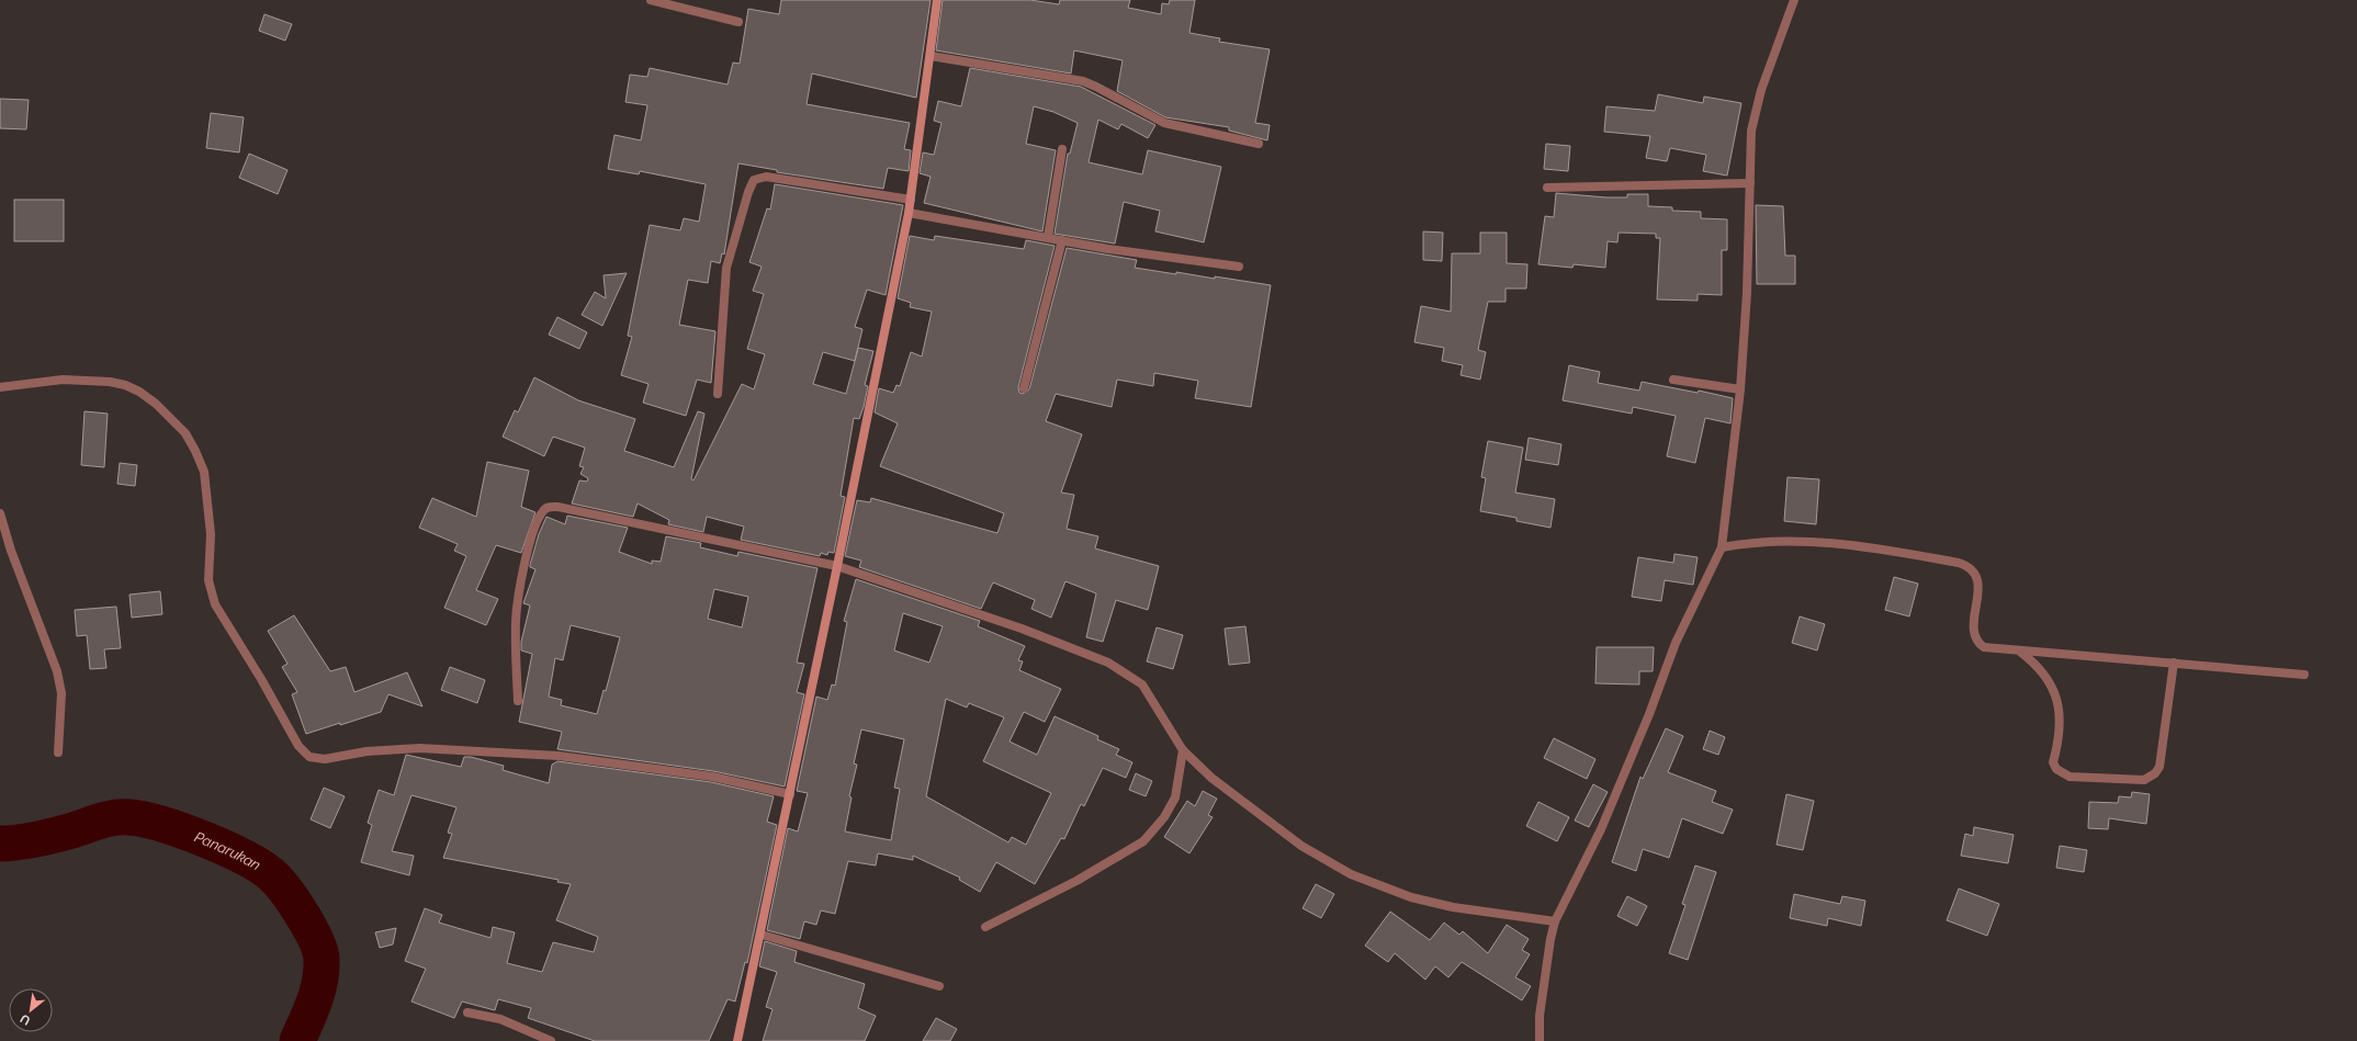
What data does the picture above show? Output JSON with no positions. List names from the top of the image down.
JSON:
{
  "water": ["Panarukan"],
  "north": "bottom left"
}
